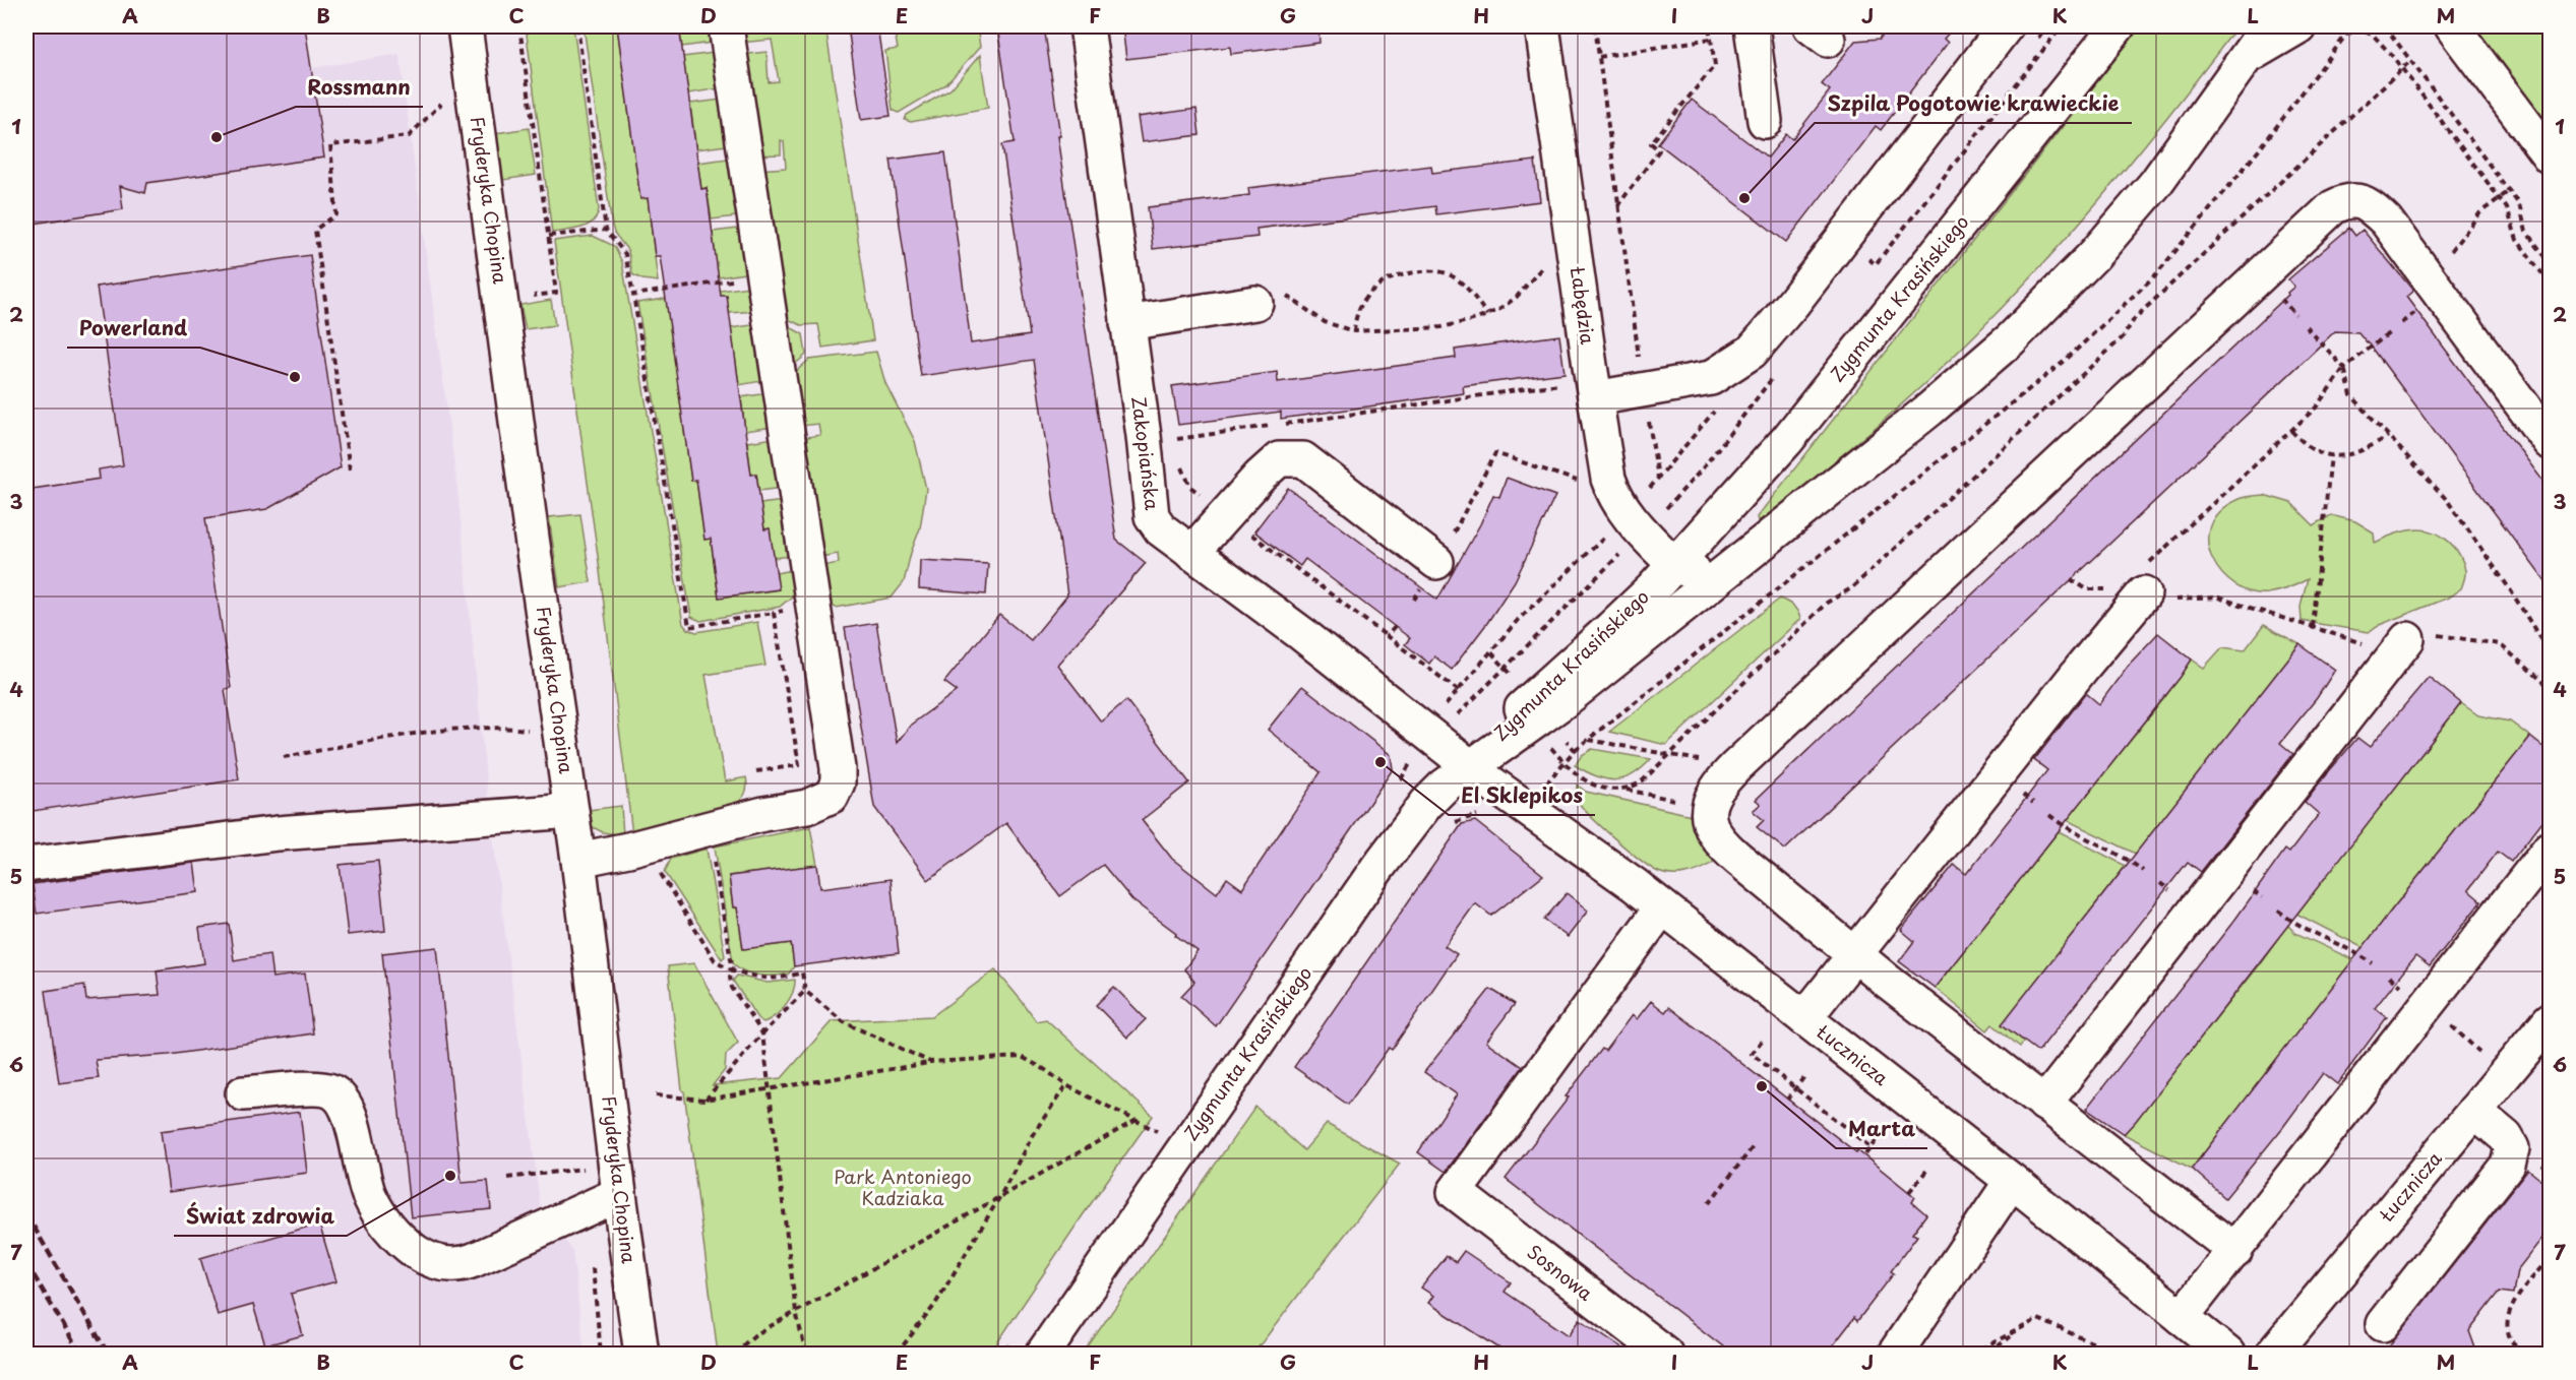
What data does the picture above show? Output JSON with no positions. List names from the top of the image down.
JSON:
{
  "streets": {
    "street": [
      "Fryderyka Chopina",
      "Zygmunta Krasińskiego",
      "Łabędzia",
      "Zakopiańska",
      "Łucznicza",
      "Sosnowa"
    ]
  },
  "crossings": [
    ["Zygmunta Krasińskiego", "Łabędzia"],
    ["Zygmunta Krasińskiego", "Zakopiańska"],
    ["Zygmunta Krasińskiego", "Łucznicza"],
    ["Zakopiańska", "Łucznicza"],
    ["Łucznicza", "Sosnowa"]
  ],
  "parks": ["Park Antoniego Kadziaka"],
  "places": [
    "Rossmann",
    "Szpila Pogotowie krawieckie",
    "Powerland",
    "El Sklepikos",
    "Marta",
    "Świat zdrowia"
  ],
  "grid": {
    "columns": [
      "A",
      "B",
      "C",
      "D",
      "E",
      "F",
      "G",
      "H",
      "I",
      "J",
      "K",
      "L",
      "M"
    ],
    "rows": [
      "1",
      "2",
      "3",
      "4",
      "5",
      "6",
      "7"
    ]
  }
}
